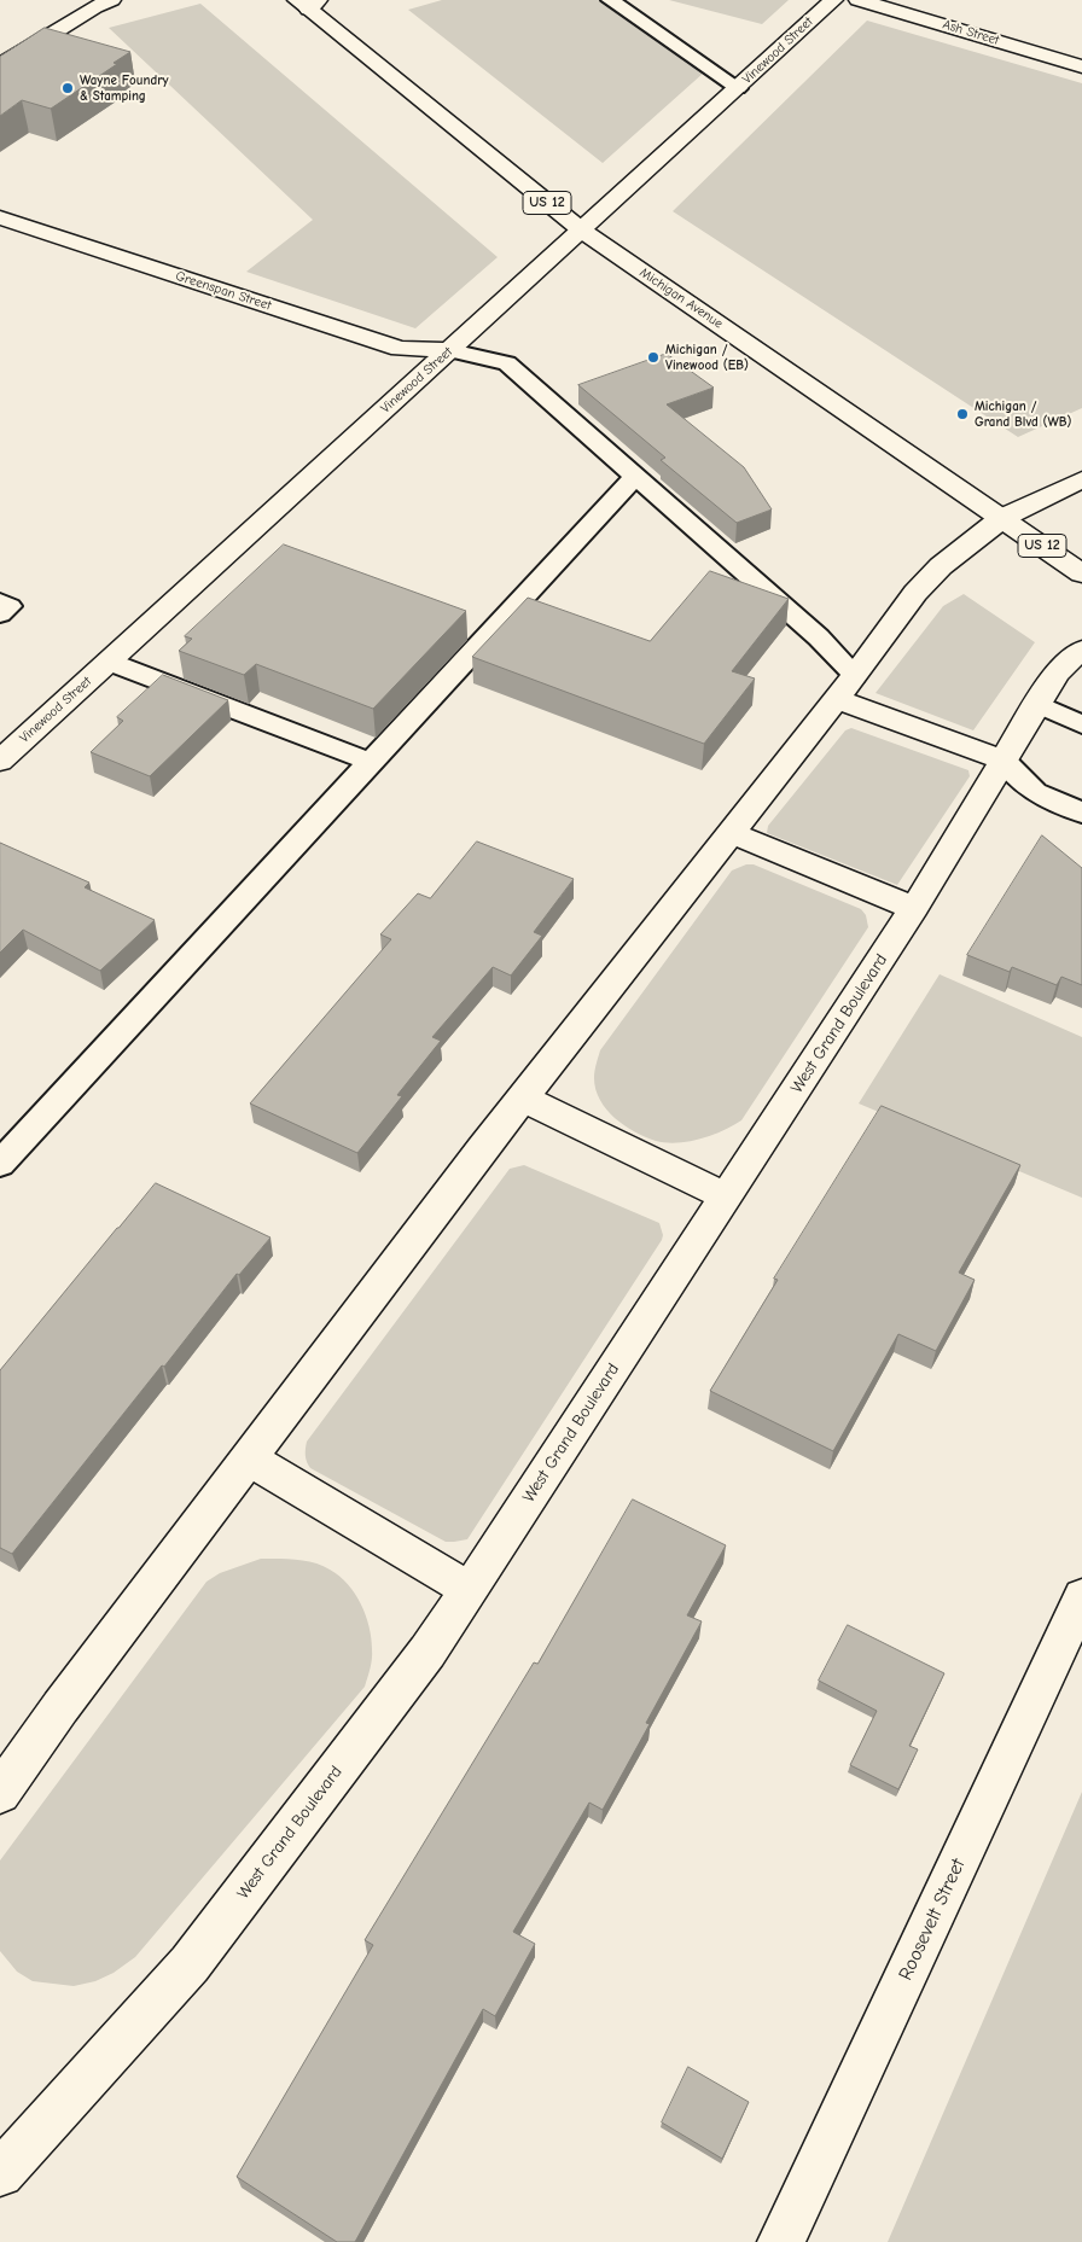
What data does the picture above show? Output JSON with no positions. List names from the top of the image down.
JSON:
{
  "streets": {
    "street": [
      "Ash Street",
      "Vinewood Street",
      "US 12",
      "Greenspan Street",
      "Michigan Avenue",
      "West Grand Boulevard",
      "Roosevelt Street"
    ]
  },
  "crossings": [
    ["Vinewood Street", "Greenspan Street"],
    ["Vinewood Street", "Michigan Avenue"]
  ],
  "places": ["Wayne Foundry & Stamping", "Michigan / Vinewood (EB)", "Michigan / Grand Blvd (WB)"]
}
